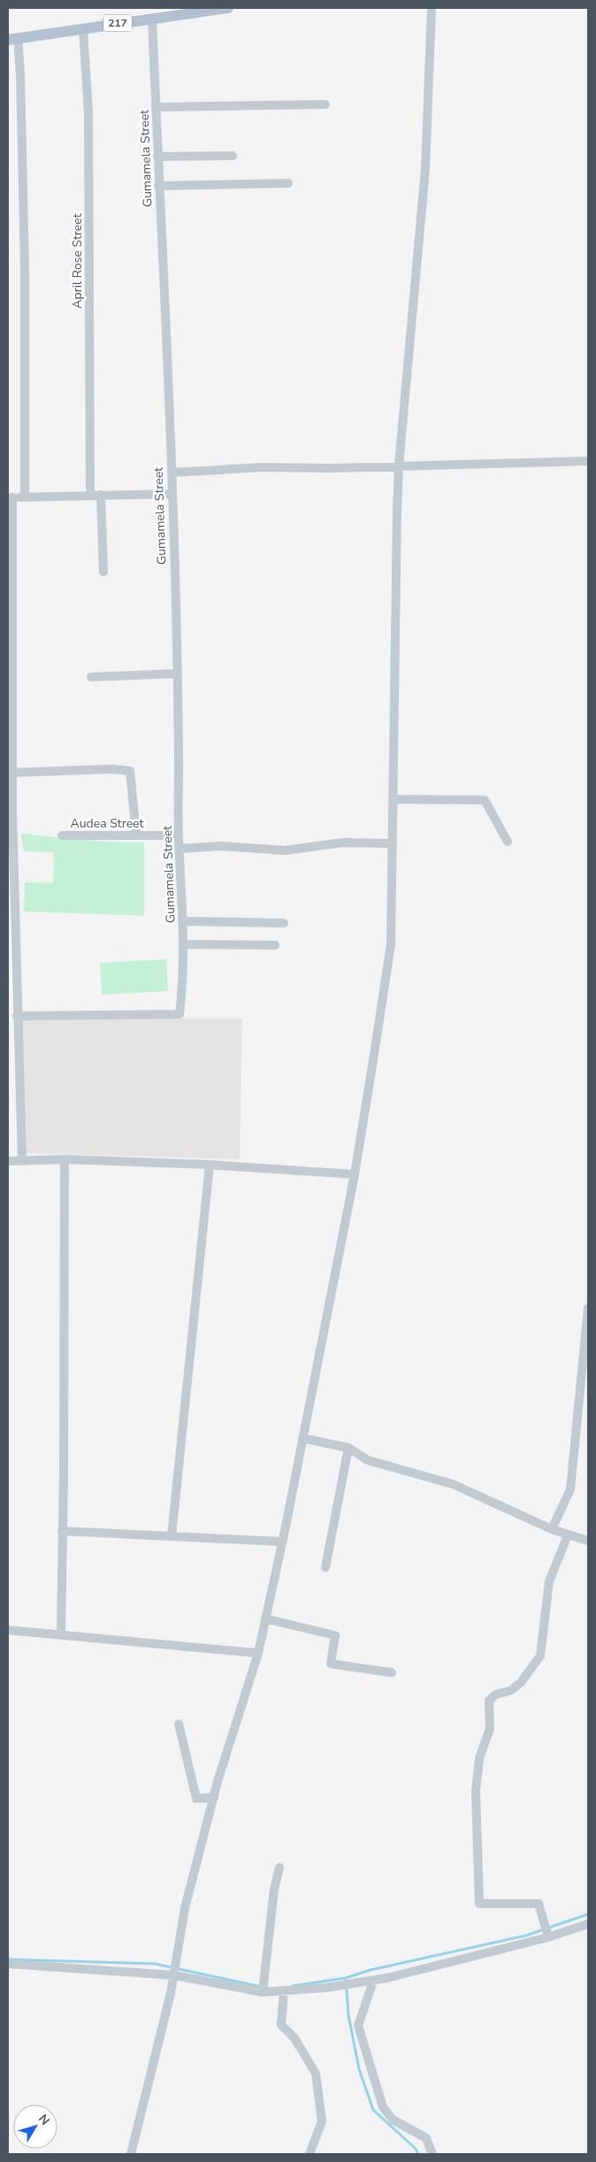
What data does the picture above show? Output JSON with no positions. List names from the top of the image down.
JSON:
{
  "streets": {
    "main road": ["217"],
    "street": ["Gumamela Street", "April Rose Street", "Audea Street"]
  },
  "crossings": [
    ["217", "Gumamela Street"],
    ["217", "April Rose Street"],
    ["Gumamela Street", "Audea Street"]
  ],
  "north": "top right"
}
